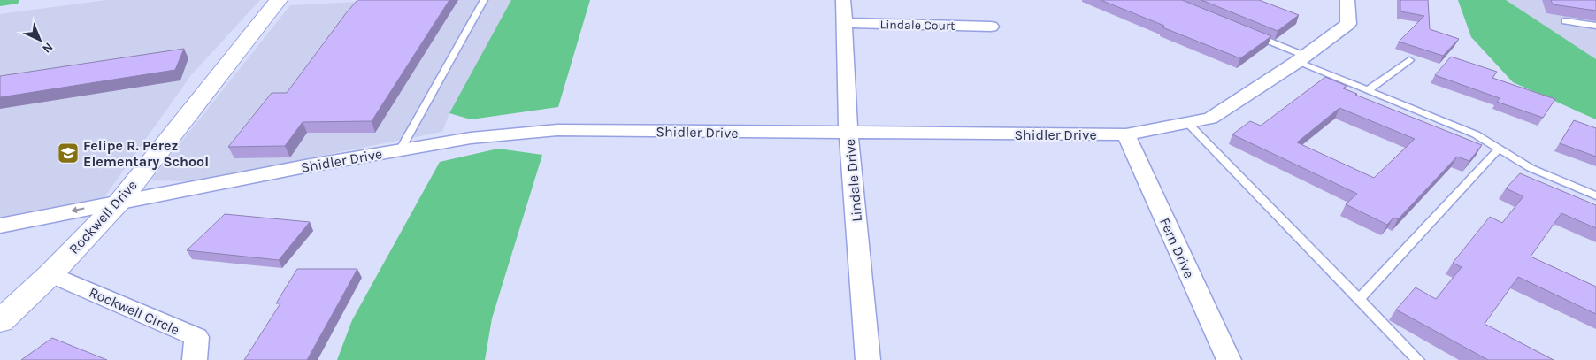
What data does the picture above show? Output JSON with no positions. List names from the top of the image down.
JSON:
{
  "streets": {
    "street": [
      "Lindale Court",
      "Shidler Drive",
      "Lindale Drive",
      "Rockwell Drive",
      "Fern Drive",
      "Rockwell Circle"
    ]
  },
  "crossings": [
    ["Lindale Court", "Lindale Drive"],
    ["Shidler Drive", "Lindale Drive"],
    ["Shidler Drive", "Rockwell Drive"],
    ["Shidler Drive", "Fern Drive"],
    ["Rockwell Drive", "Rockwell Circle"]
  ],
  "places": {
    "school or university": ["Felipe R. Perez Elementary School"]
  },
  "north": "bottom right"
}
